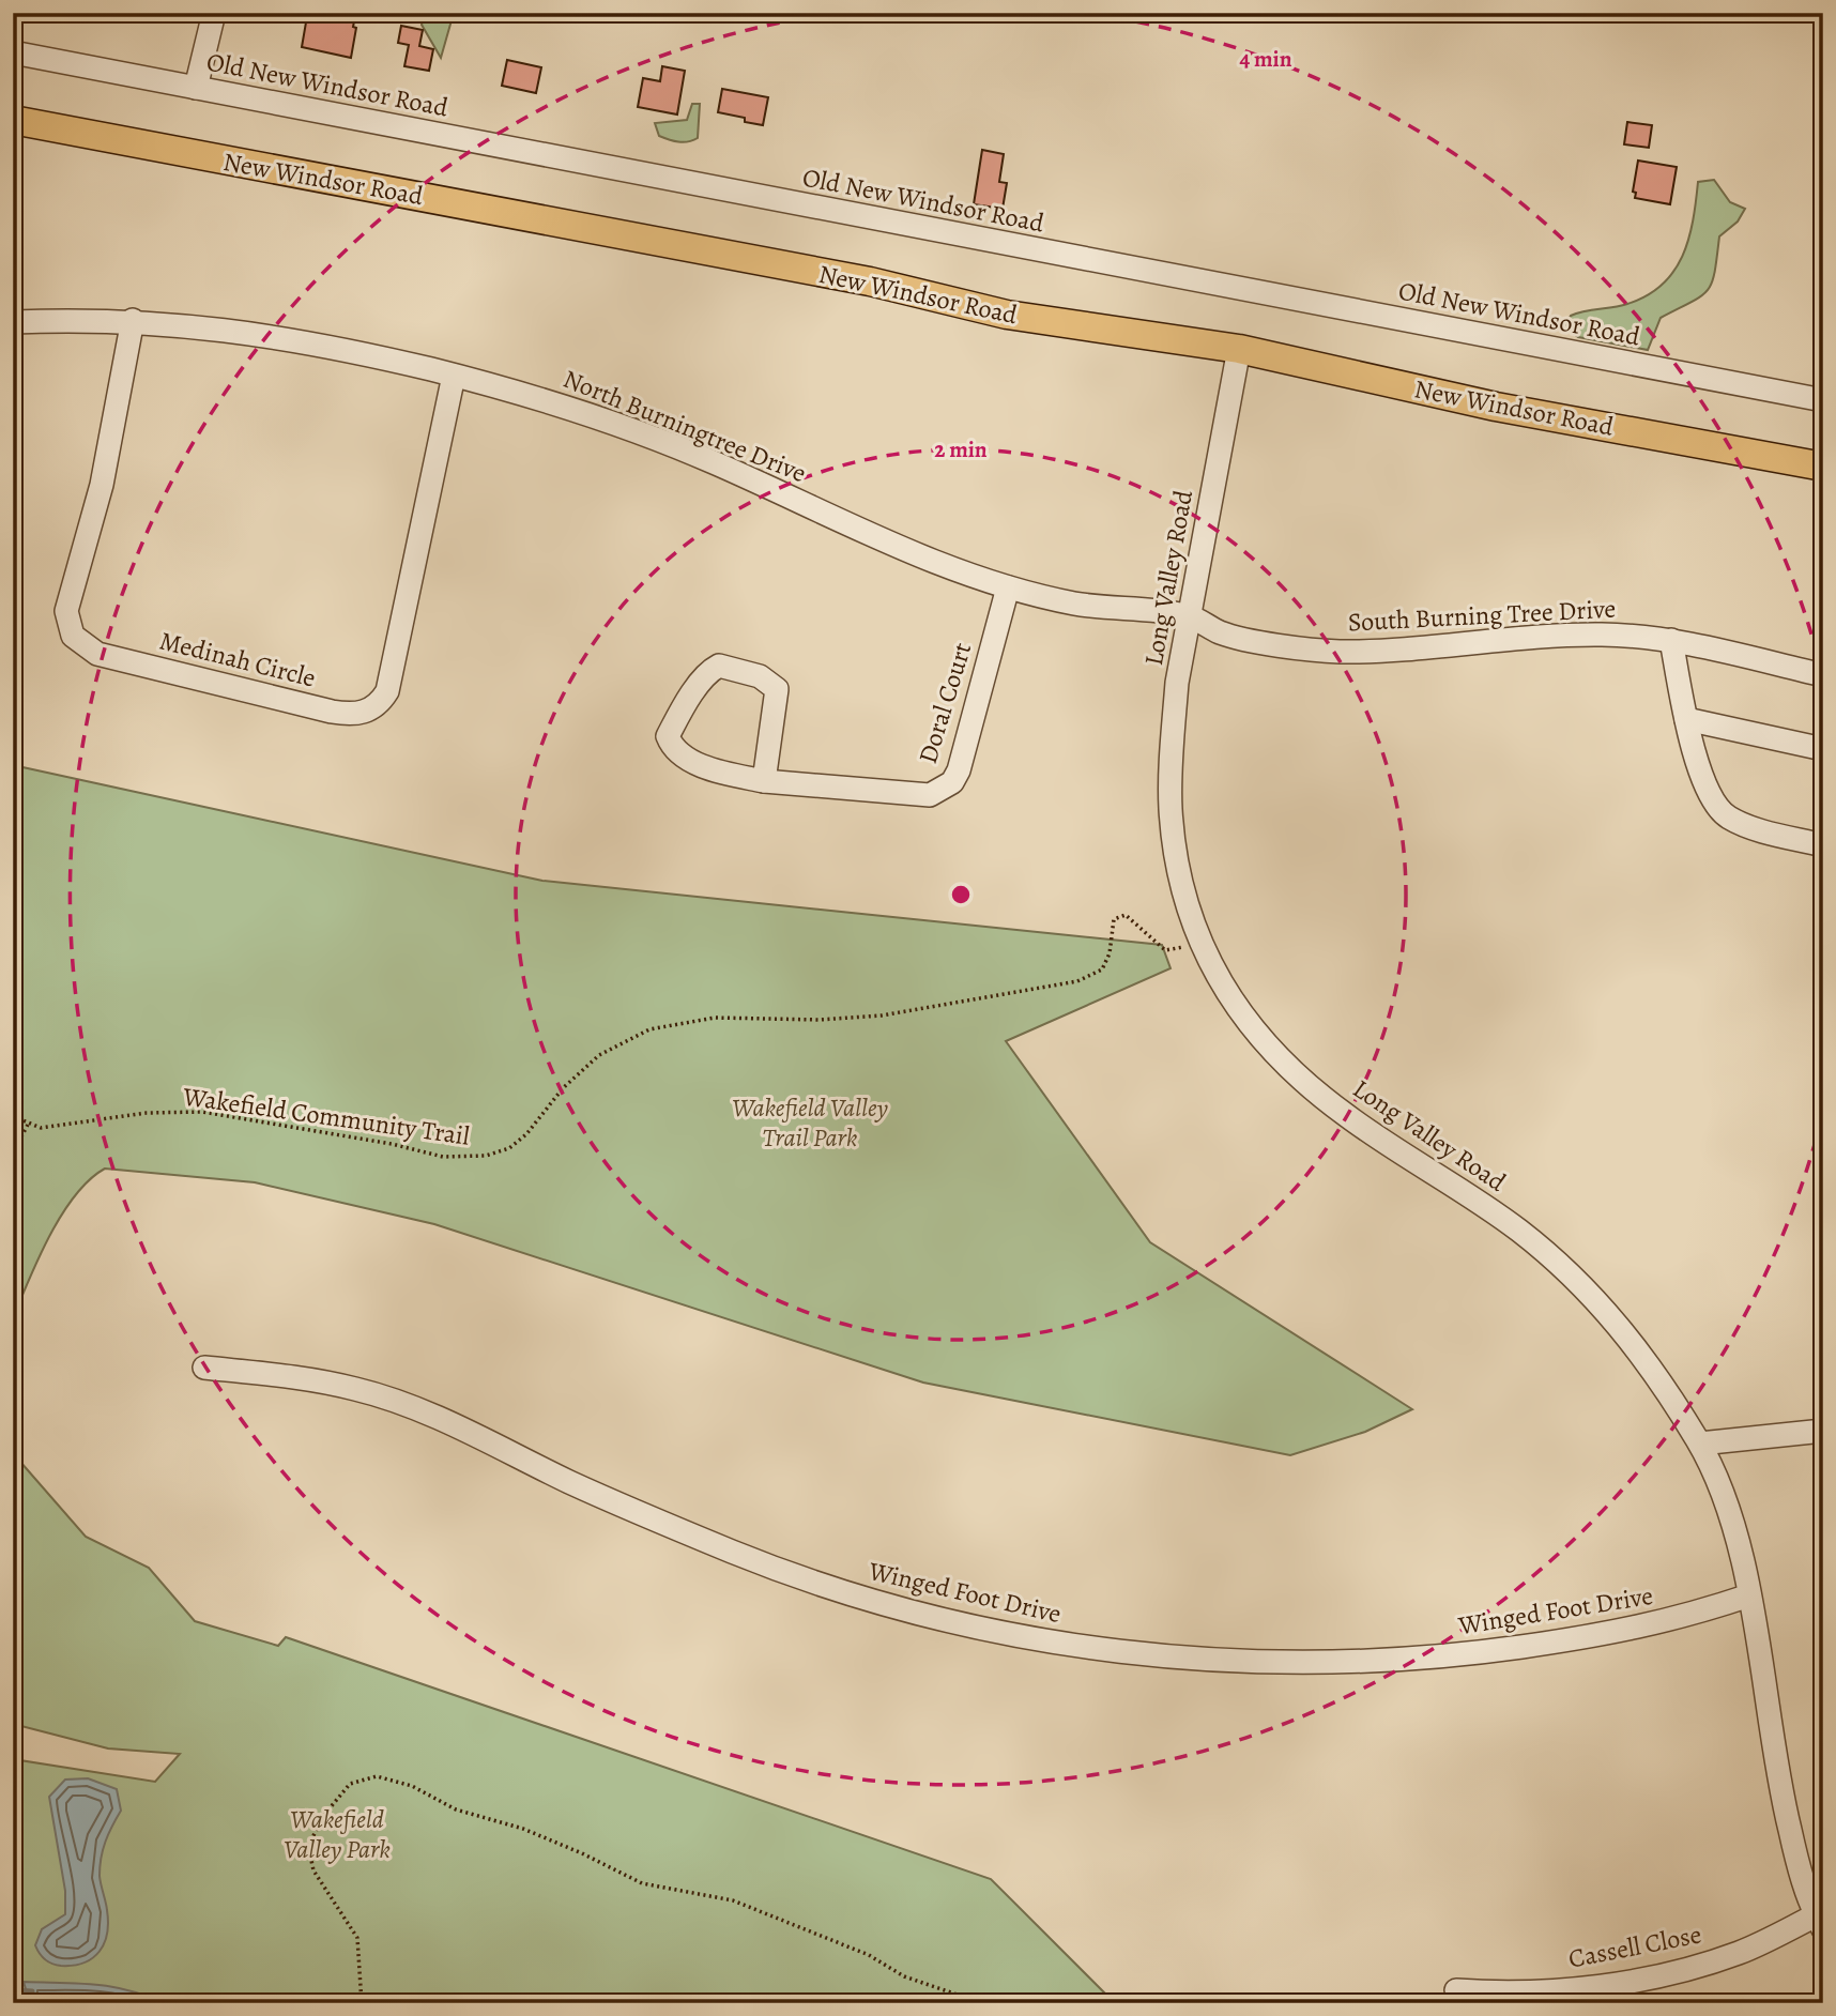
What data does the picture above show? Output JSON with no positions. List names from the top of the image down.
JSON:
{
  "streets": {
    "main road": ["New Windsor Road"],
    "street": [
      "Old New Windsor Road",
      "North Burningtree Drive",
      "Long Valley Road",
      "South Burning Tree Drive",
      "Medinah Circle",
      "Doral Court",
      "Winged Foot Drive",
      "Cassell Close"
    ],
    "path": ["Wakefield Community Trail"]
  },
  "crossings": [
    ["New Windsor Road", "Long Valley Road"],
    ["North Burningtree Drive", "Long Valley Road"],
    ["North Burningtree Drive", "South Burning Tree Drive"],
    ["North Burningtree Drive", "Medinah Circle"],
    ["North Burningtree Drive", "Doral Court"],
    ["Long Valley Road", "South Burning Tree Drive"],
    ["Long Valley Road", "Wakefield Community Trail"],
    ["Long Valley Road", "Winged Foot Drive"],
    ["Long Valley Road", "Cassell Close"]
  ],
  "parks": ["Wakefield Valley Trail Park", "Wakefield Valley Park"],
  "rings": ["4 min", "2 min"]
}
